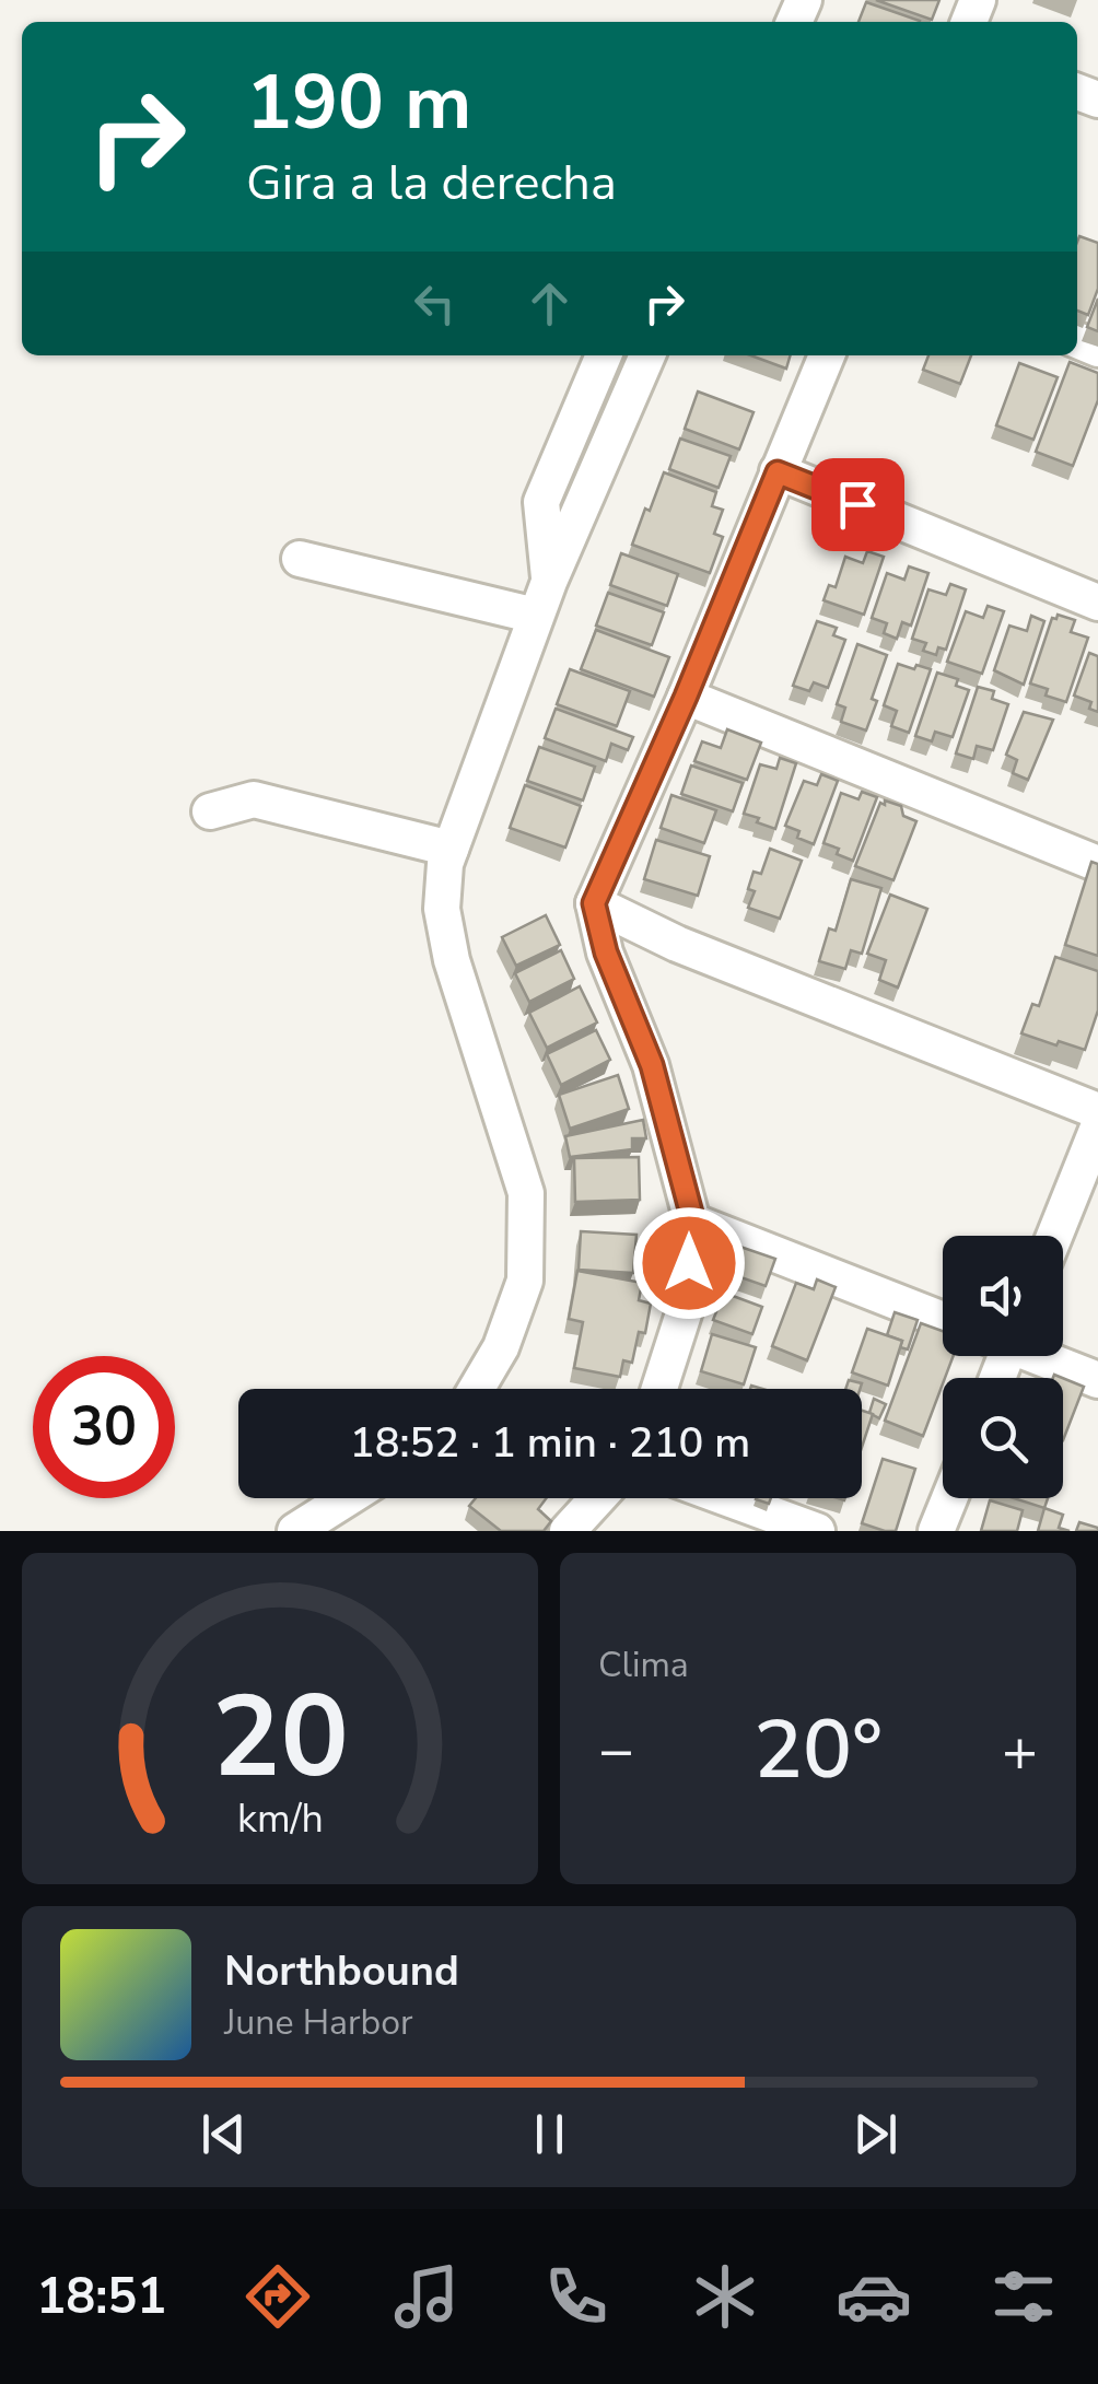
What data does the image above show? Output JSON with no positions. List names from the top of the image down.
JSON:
{
  "page": {
    "turn": ["190 m", "Gira a la derecha"],
    "limit": "30",
    "trip": "18:52 · 1 min · 210 m",
    "tile": "Clima",
    "heat": ["−", "20°", "+"],
    "song": ["Northbound", "June Harbor"],
    "tabs": "18:51",
    "gauge": ["20", "km/h"]
  }
}
